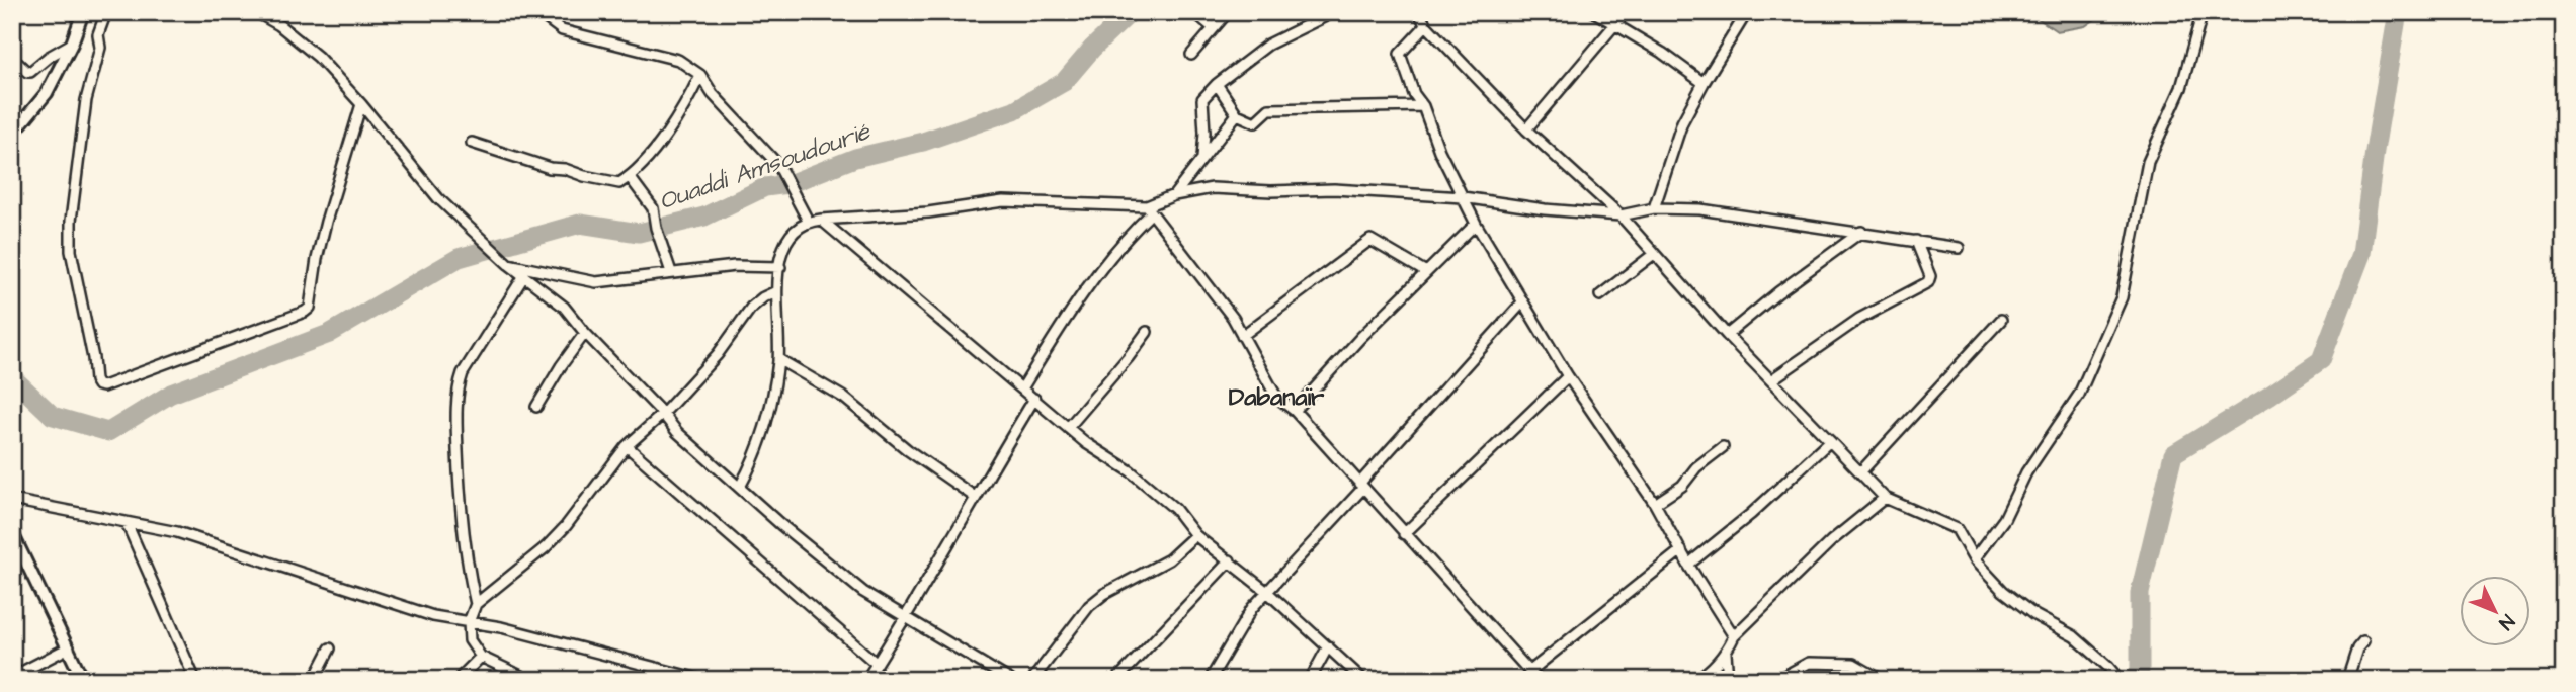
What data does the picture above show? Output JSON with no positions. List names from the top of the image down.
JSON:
{
  "districts": ["Dabanaïr"],
  "water": ["Ouaddi Amsoudourié"],
  "north": "bottom right"
}
